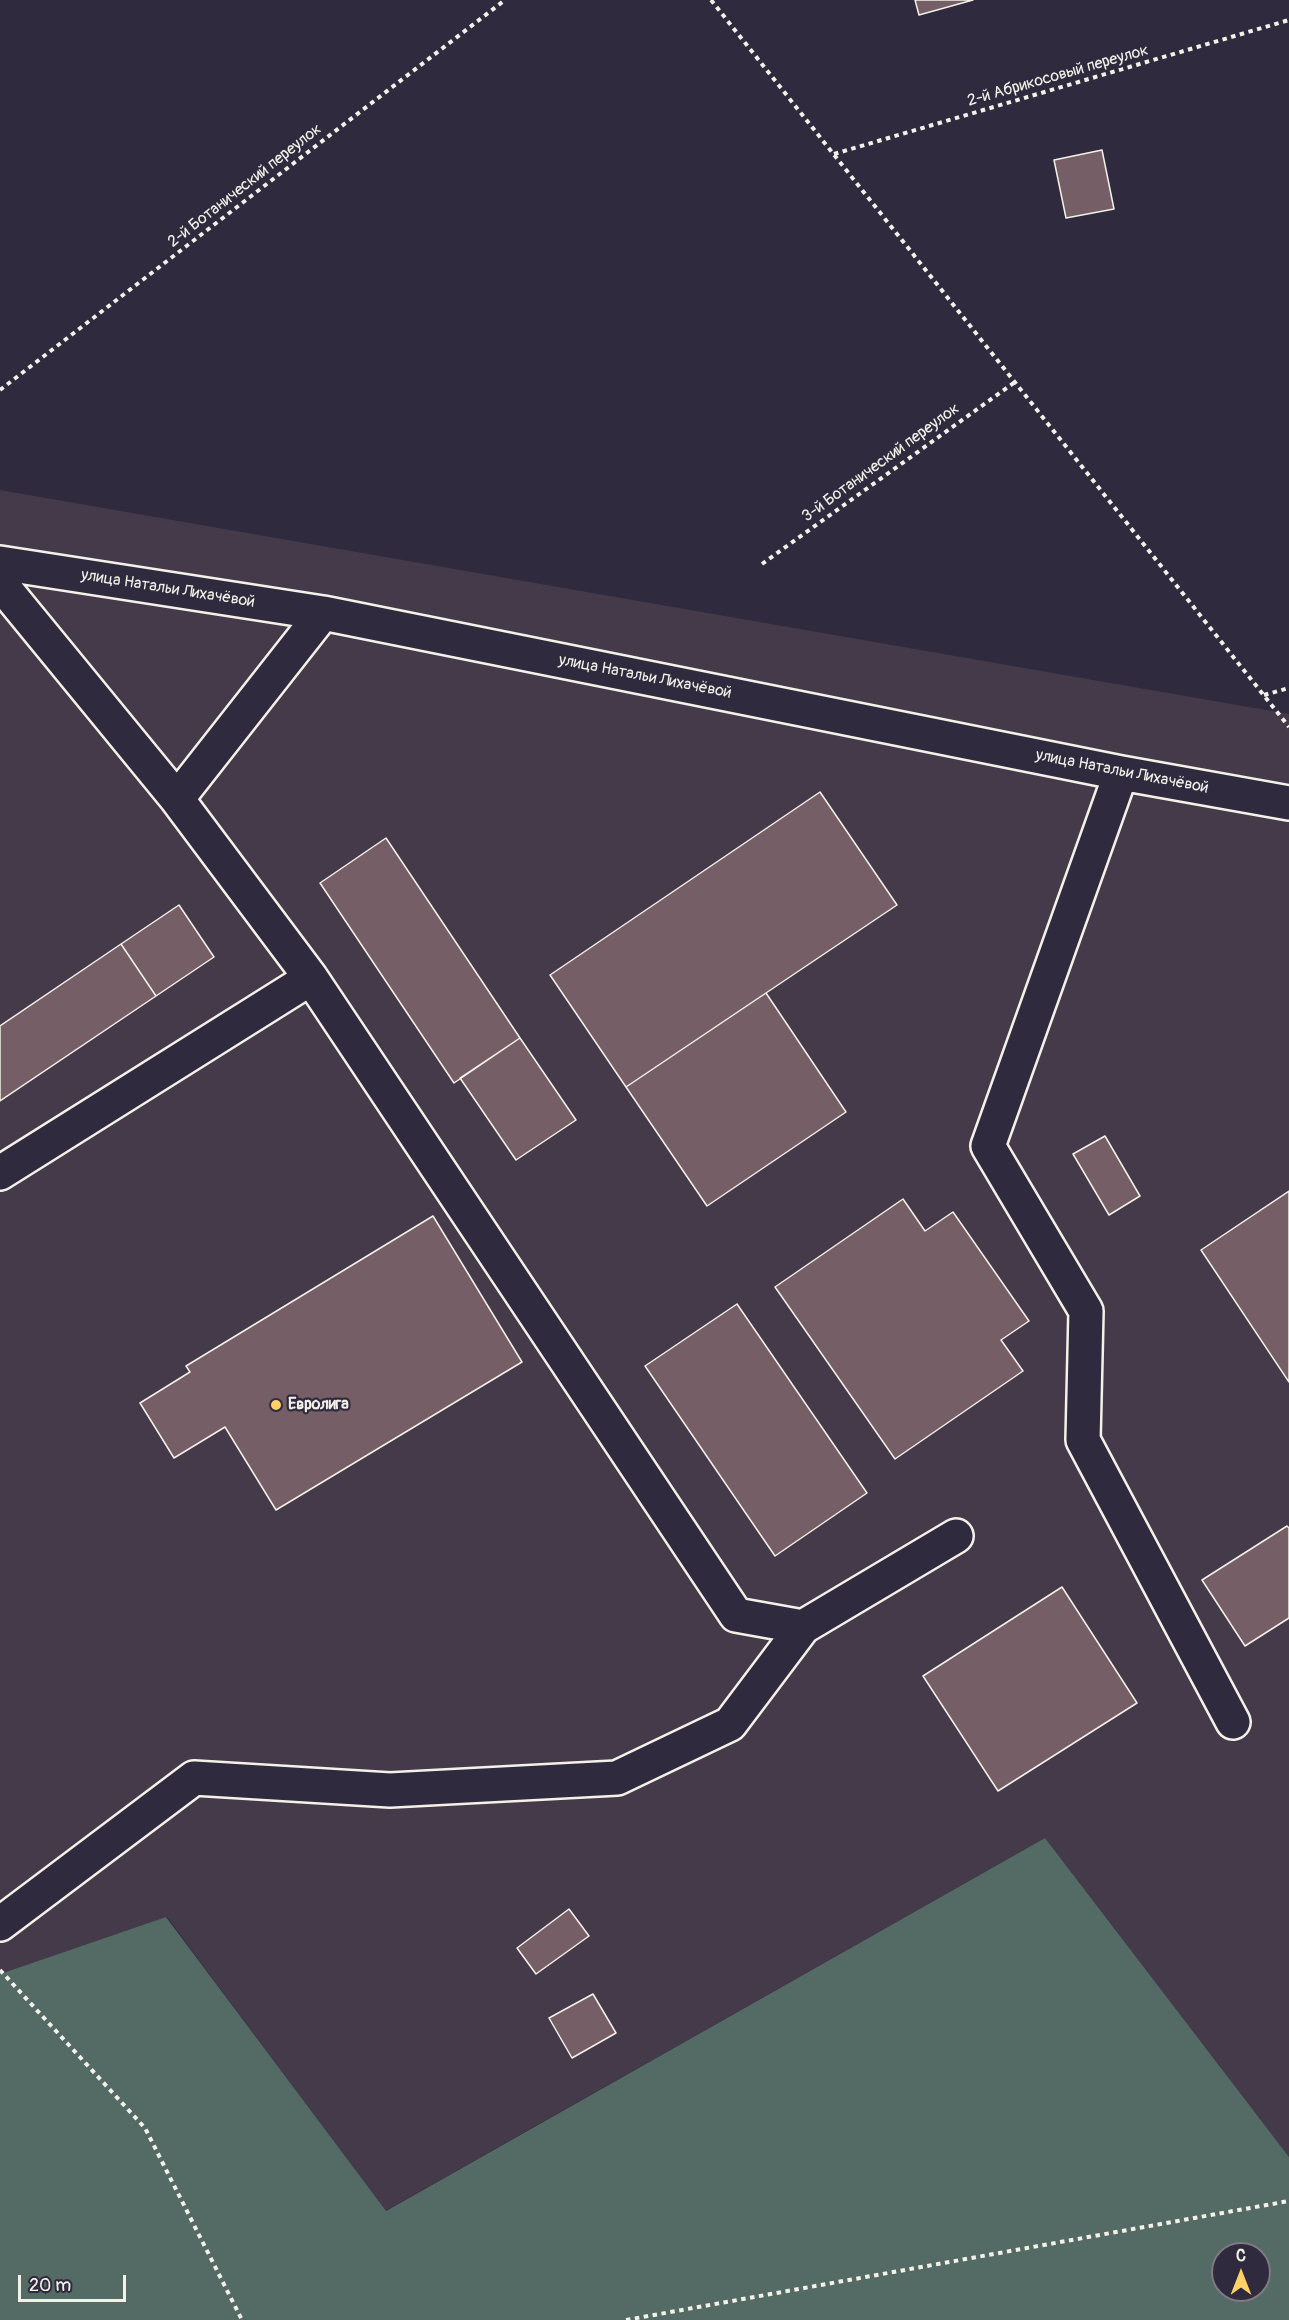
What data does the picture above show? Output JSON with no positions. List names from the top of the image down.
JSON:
{
  "streets": {
    "lane": ["улица Натальи Лихачёвой"],
    "path": ["2-й Абрикосовый переулок", "2-й Ботанический переулок", "3-й Ботанический переулок"]
  },
  "places": ["Евролига"],
  "scale_bar": "20 m",
  "north": "top"
}
